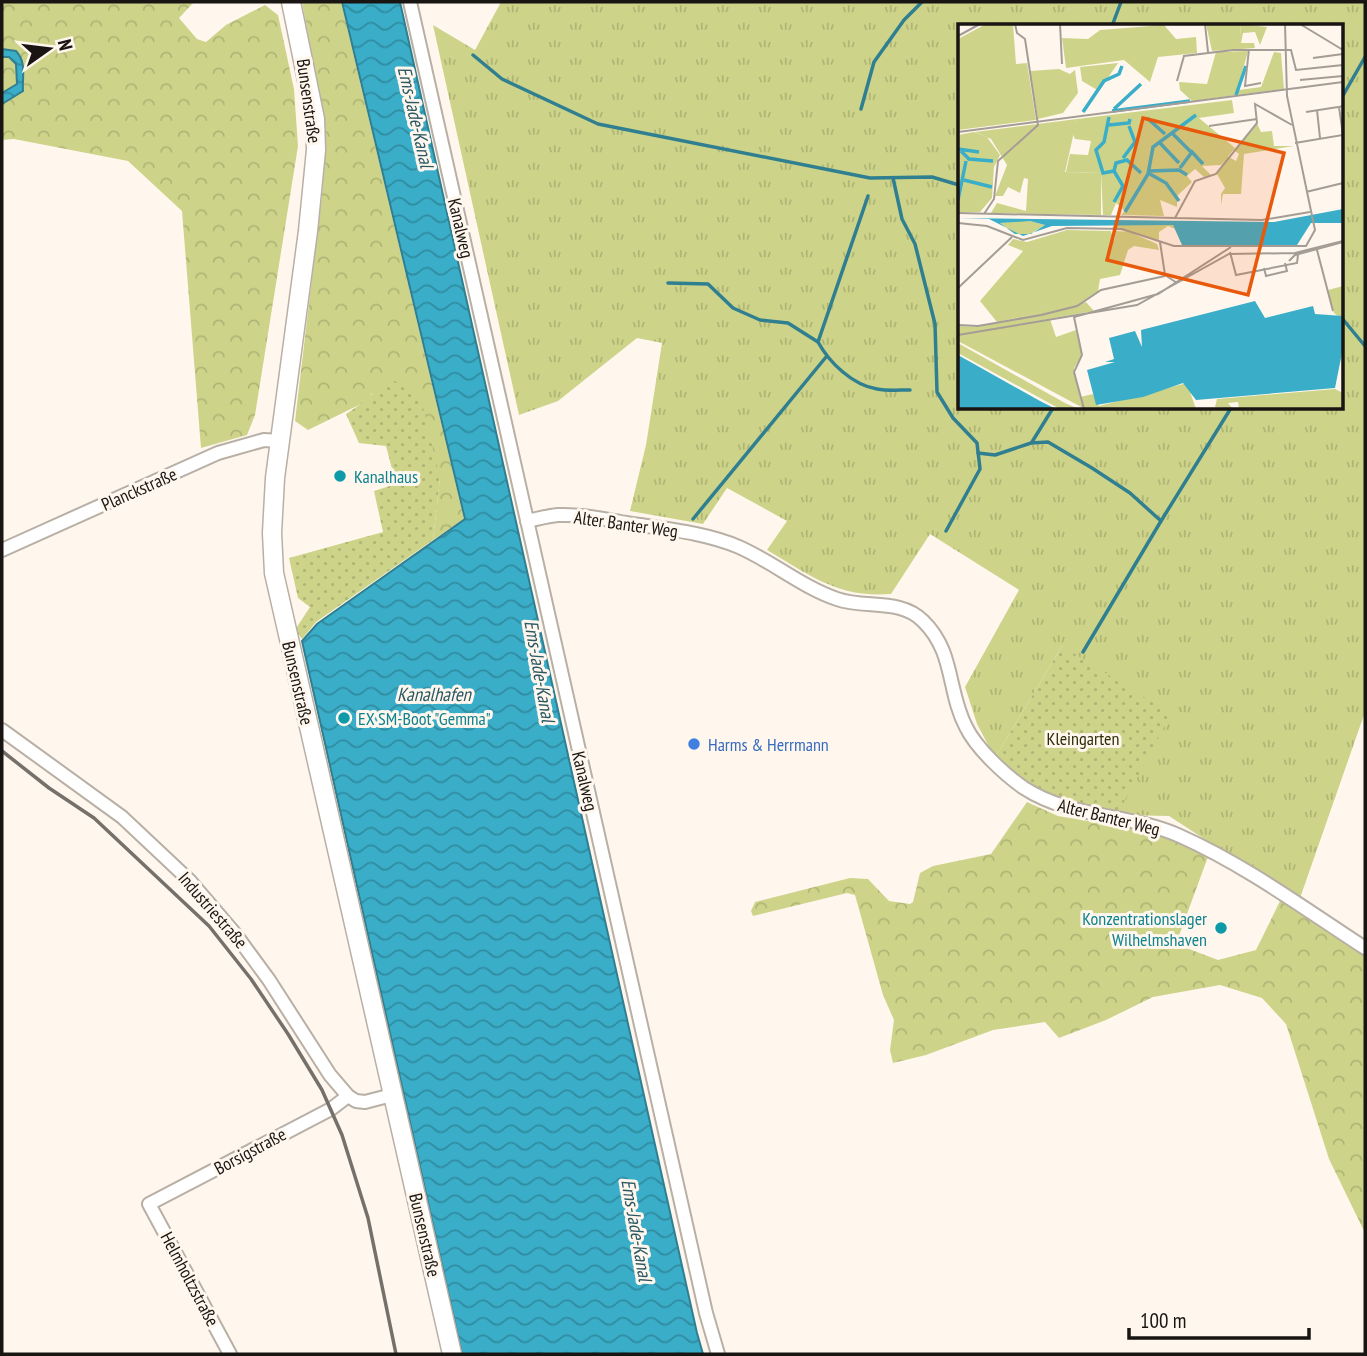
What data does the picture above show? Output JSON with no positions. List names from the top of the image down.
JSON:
{
  "streets": {
    "street": [
      "Bunsenstraße",
      "Kanalweg",
      "Planckstraße",
      "Alter Banter Weg",
      "Industriestraße",
      "Borsigstraße",
      "Helmholtzstraße"
    ]
  },
  "crossings": [
    ["Bunsenstraße", "Planckstraße"],
    ["Kanalweg", "Alter Banter Weg"],
    ["Industriestraße", "Borsigstraße"],
    ["Borsigstraße", "Helmholtzstraße"]
  ],
  "water": ["Ems-Jade-Kanal", "Kanalhafen"],
  "parks": ["Kleingarten"],
  "places": [
    "Kanalhaus",
    "EX SM-Boot \"Gemma\"",
    "Harms & Herrmann",
    "Konzentrationslager Wilhelmshaven"
  ],
  "scale_bar": "100 m",
  "north": "right"
}
